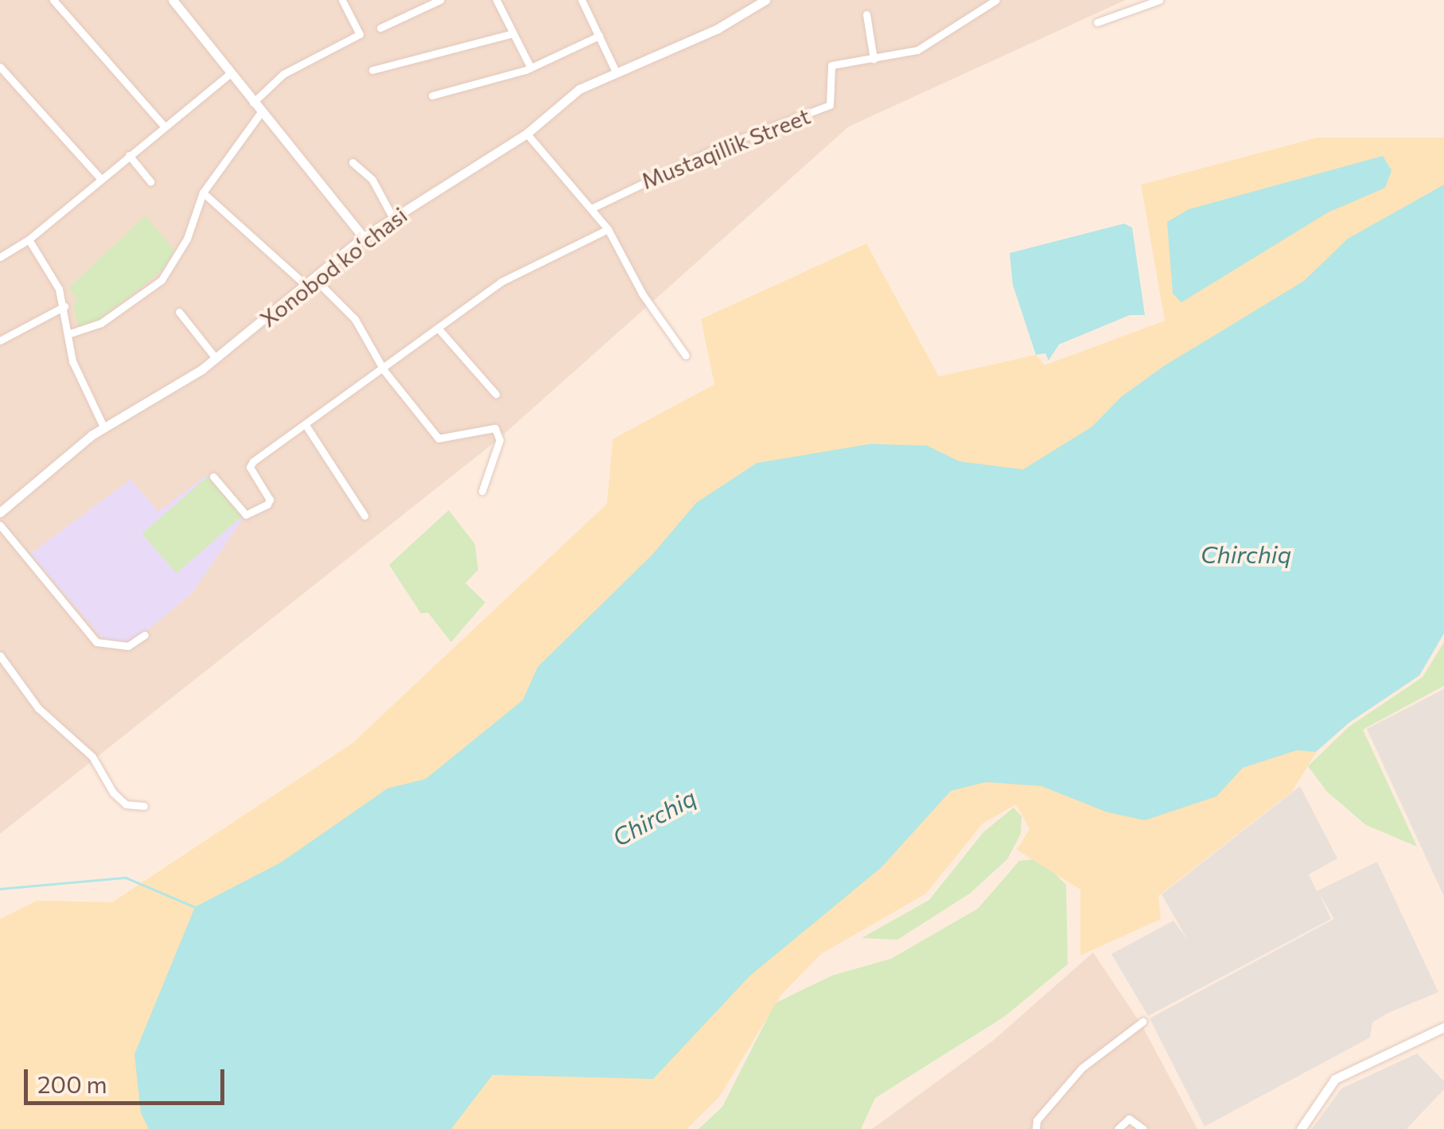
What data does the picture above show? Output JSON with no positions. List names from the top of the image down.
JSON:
{
  "streets": {
    "main road": ["Xonobod koʻchasi"],
    "street": ["Mustaqillik Street"]
  },
  "water": ["Chirchiq"],
  "scale_bar": "200 m"
}
